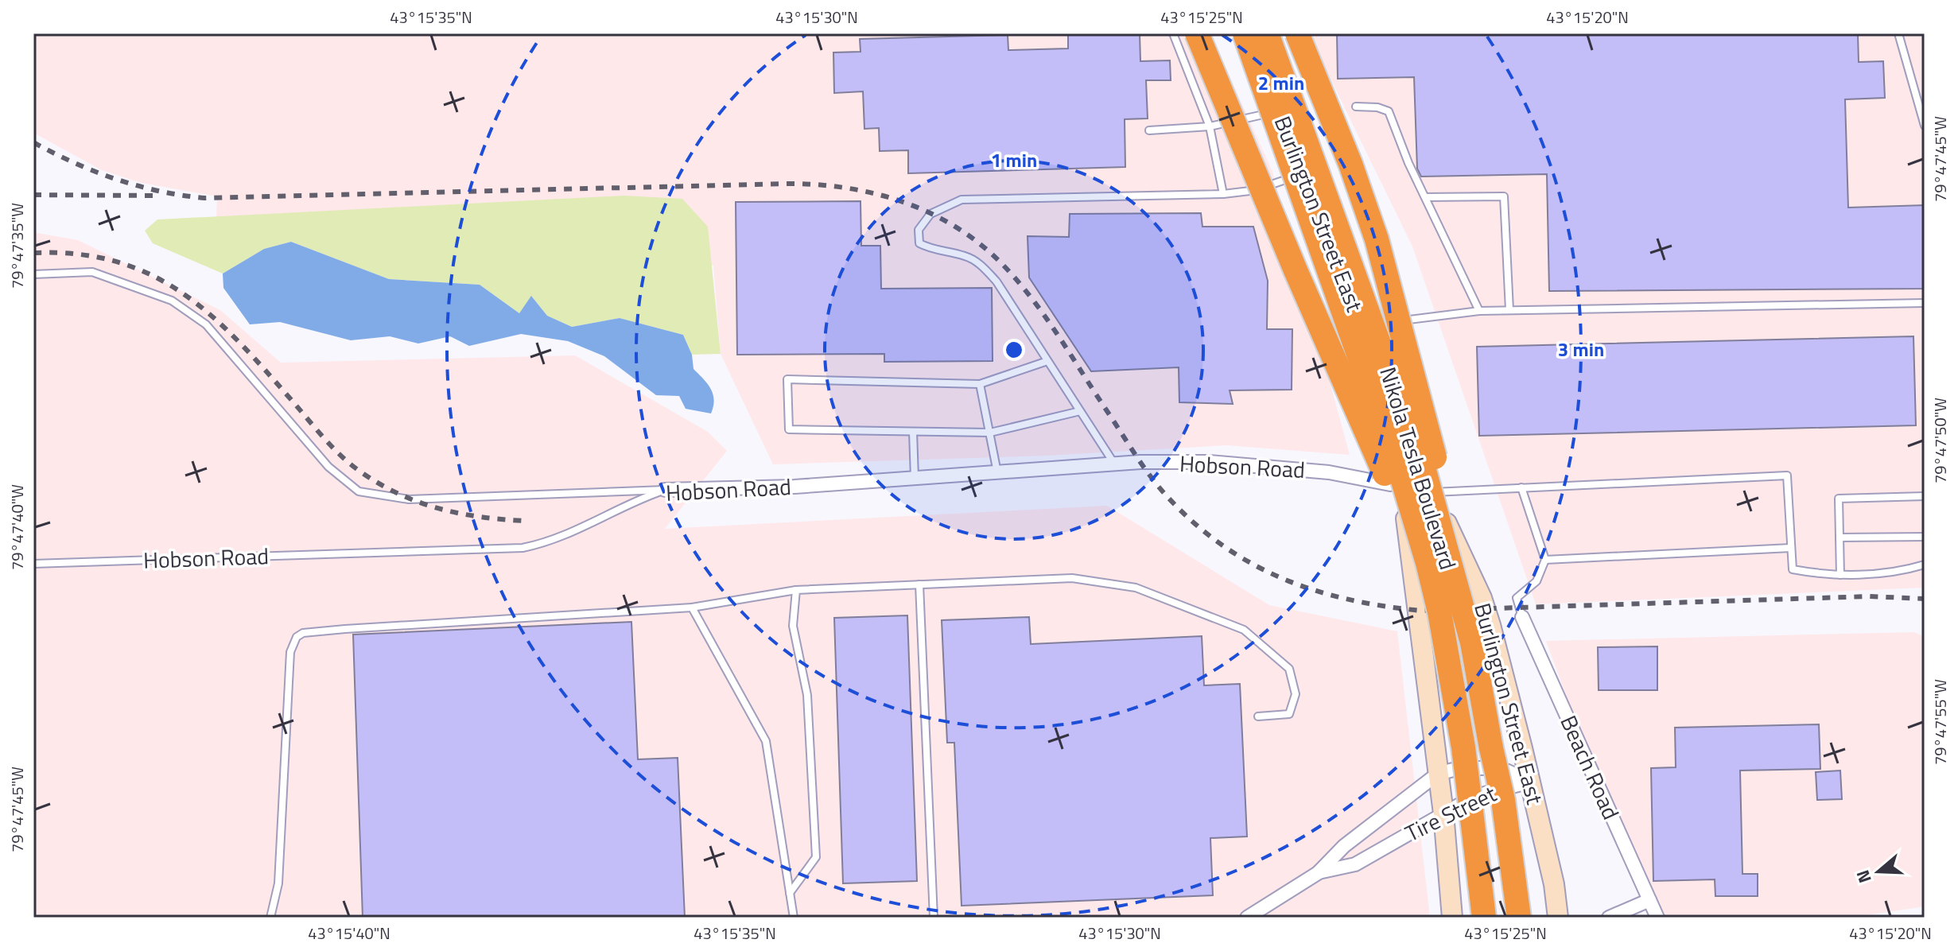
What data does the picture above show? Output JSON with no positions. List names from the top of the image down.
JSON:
{
  "streets": {
    "highway": ["Nikola Tesla Boulevard"],
    "main road": ["Burlington Street East"],
    "street": ["Hobson Road", "Beach Road", "Tire Street"]
  },
  "crossings": [
    ["Burlington Street East", "Hobson Road"],
    ["Burlington Street East", "Tire Street"]
  ],
  "north": "left",
  "coordinates": [
    "43°15'35\"N",
    "43°15'30\"N",
    "43°15'25\"N",
    "43°15'20\"N",
    "79°47'45\"W",
    "79°47'35\"W",
    "79°47'50\"W",
    "79°47'40\"W",
    "79°47'55\"W",
    "43°15'40\"N"
  ],
  "rings": ["2 min", "1 min", "3 min"]
}
